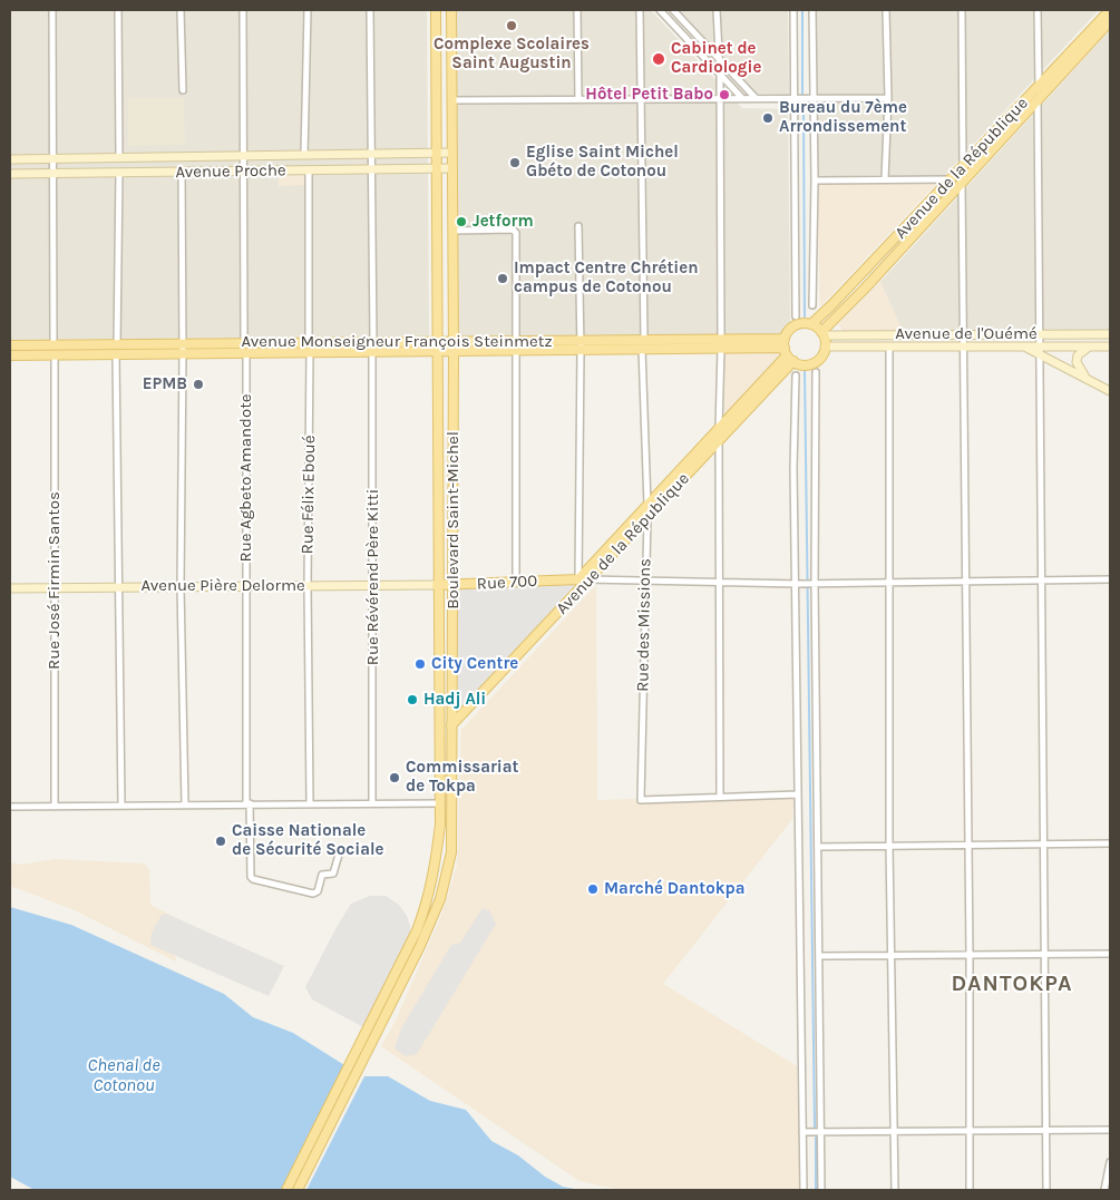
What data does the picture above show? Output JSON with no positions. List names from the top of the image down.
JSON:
{
  "streets": {
    "main road": [
      "Avenue de la République",
      "Avenue Proche",
      "Avenue de l'Ouémé",
      "Avenue Monseigneur François Steinmetz",
      "Boulevard Saint-Michel",
      "Rue 700",
      "Avenue Pière Delorme"
    ],
    "street": [
      "Rue Agbeto Amandote",
      "Rue Félix Eboué",
      "Rue Révérend Père Kitti",
      "Rue José Firmin Santos",
      "Rue des Missions"
    ]
  },
  "crossings": [
    ["Avenue de la République", "Avenue de l'Ouémé"],
    ["Avenue de la République", "Avenue Monseigneur François Steinmetz"],
    ["Avenue de la République", "Boulevard Saint-Michel"],
    ["Avenue de la République", "Rue 700"],
    ["Avenue de la République", "Rue des Missions"],
    ["Avenue Proche", "Boulevard Saint-Michel"],
    ["Avenue de l'Ouémé", "Avenue Monseigneur François Steinmetz"],
    ["Avenue Monseigneur François Steinmetz", "Rue Agbeto Amandote"],
    ["Avenue Monseigneur François Steinmetz", "Rue Félix Eboué"],
    ["Avenue Monseigneur François Steinmetz", "Boulevard Saint-Michel"],
    ["Avenue Monseigneur François Steinmetz", "Rue Révérend Père Kitti"],
    ["Avenue Monseigneur François Steinmetz", "Rue José Firmin Santos"],
    ["Avenue Monseigneur François Steinmetz", "Rue des Missions"],
    ["Rue Agbeto Amandote", "Avenue Pière Delorme"],
    ["Rue Félix Eboué", "Avenue Pière Delorme"],
    ["Boulevard Saint-Michel", "Rue 700"],
    ["Boulevard Saint-Michel", "Avenue Pière Delorme"],
    ["Rue Révérend Père Kitti", "Avenue Pière Delorme"],
    ["Rue José Firmin Santos", "Avenue Pière Delorme"],
    ["Rue 700", "Avenue Pière Delorme"]
  ],
  "districts": ["DANTOKPA"],
  "water": ["Chenal de Cotonou"],
  "places": [
    "Complexe Scolaires Saint Augustin",
    "Cabinet de Cardiologie",
    "Hôtel Petit Babo",
    "Bureau du 7ème Arrondissement",
    "Eglise Saint Michel Gbéto de Cotonou",
    "Jetform",
    "Impact Centre Chrétien campus de Cotonou",
    "EPMB",
    "City Centre",
    "Hadj Ali",
    "Commissariat de Tokpa",
    "Caisse Nationale de Sécurité Sociale",
    "Marché Dantokpa"
  ]
}
